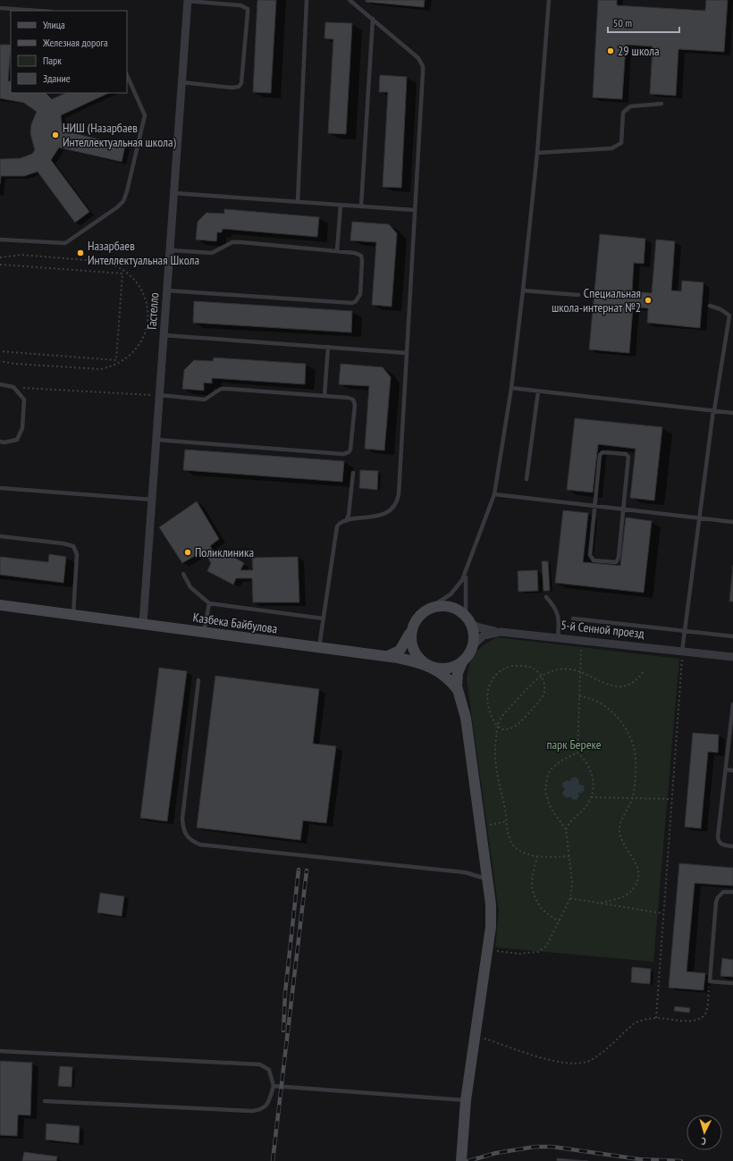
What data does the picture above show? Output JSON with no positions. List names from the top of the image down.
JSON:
{
  "streets": {
    "street": ["Гастелло", "Казбека Байбулова", "5-й Сенной проезд"]
  },
  "crossings": [
    ["Гастелло", "Казбека Байбулова"],
    ["Казбека Байбулова", "5-й Сенной проезд"]
  ],
  "parks": ["парк Береке"],
  "places": [
    "29 школа",
    "НИШ (Назарбаев Интеллектуальная школа)",
    "Назарбаев Интеллектуальная Школа",
    "Специальная школа-интернат №2",
    "Поликлиника"
  ],
  "legend": [
    "Улица",
    "Железная дорога",
    "Парк",
    "Здание"
  ],
  "scale_bar": "50 m",
  "north": "bottom"
}
